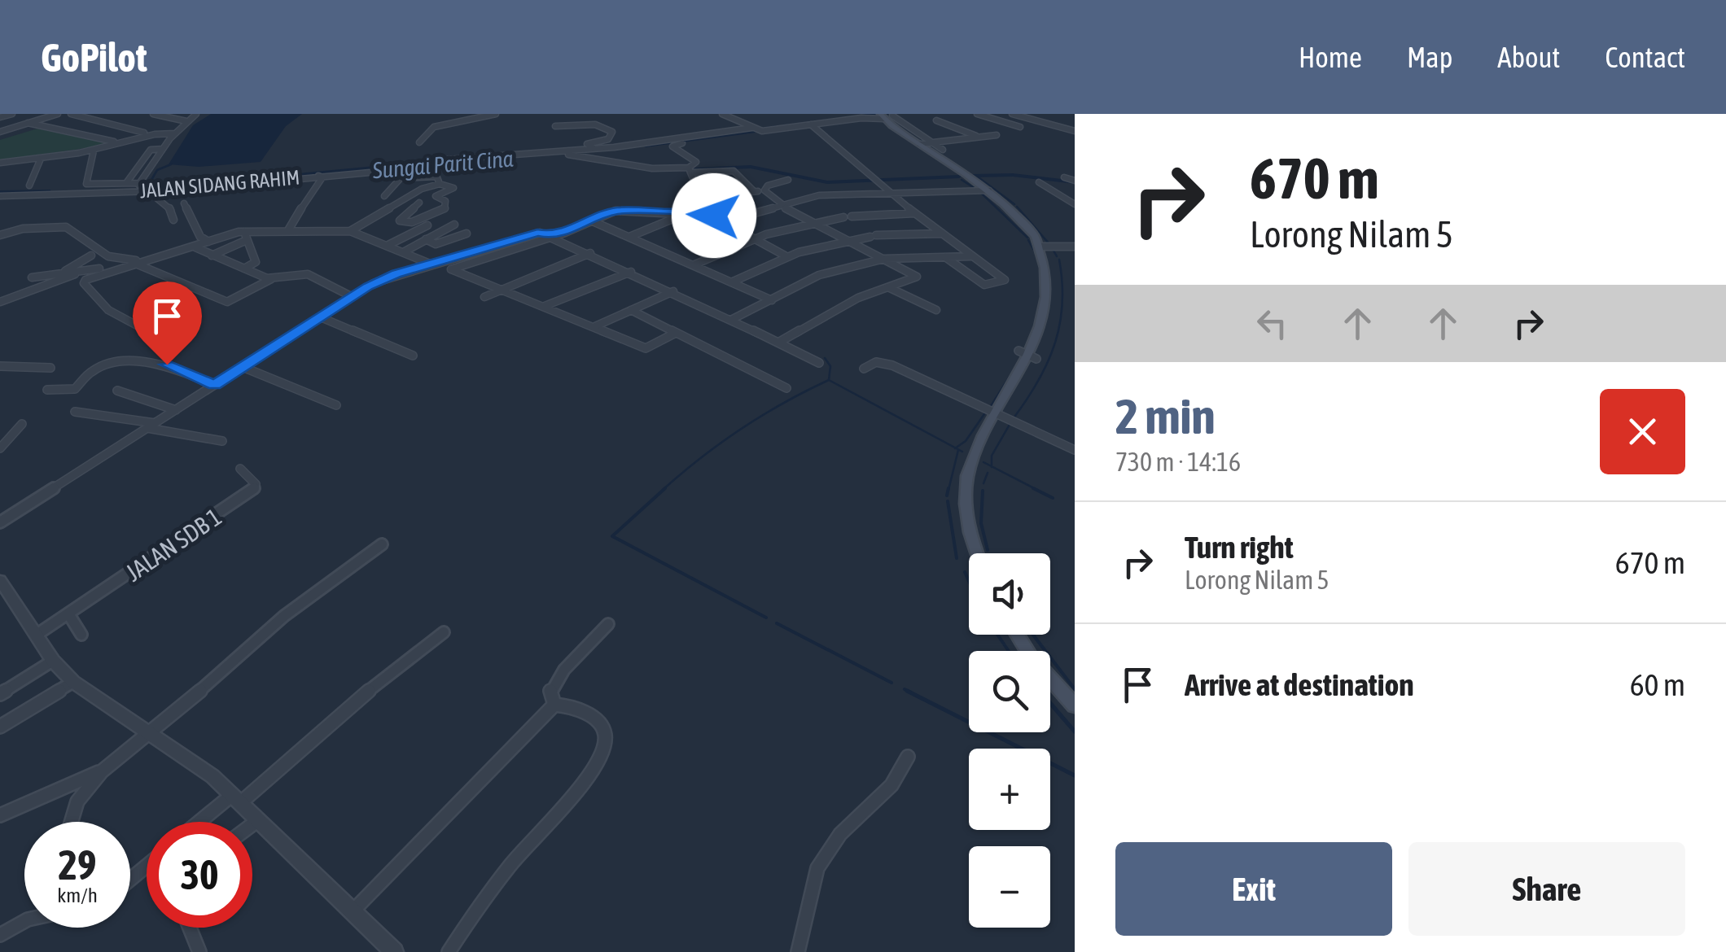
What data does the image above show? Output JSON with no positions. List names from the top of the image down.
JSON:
{
  "streets": {
    "street": ["JALAN SIDANG RAHIM", "JALAN SDB 1"]
  },
  "water": ["Sungai Parit Cina"],
  "page": {
    "header": "GoPilot",
    "nav": [
      "Home",
      "Map",
      "About",
      "Contact"
    ],
    "turn": ["670 m", "Lorong Nilam 5"],
    "heading": ["2 min", "730 m · 14:16"],
    "list": [
      {
        "name": "Turn right",
        "note": "Lorong Nilam 5",
        "value": "670 m"
      },
      {
        "name": "Arrive at destination",
        "value": "60 m"
      }
    ],
    "map_buttons": ["+", "−"],
    "speed": "29 km/h",
    "limit": "30",
    "buttons": ["Exit", "Share"]
  }
}
